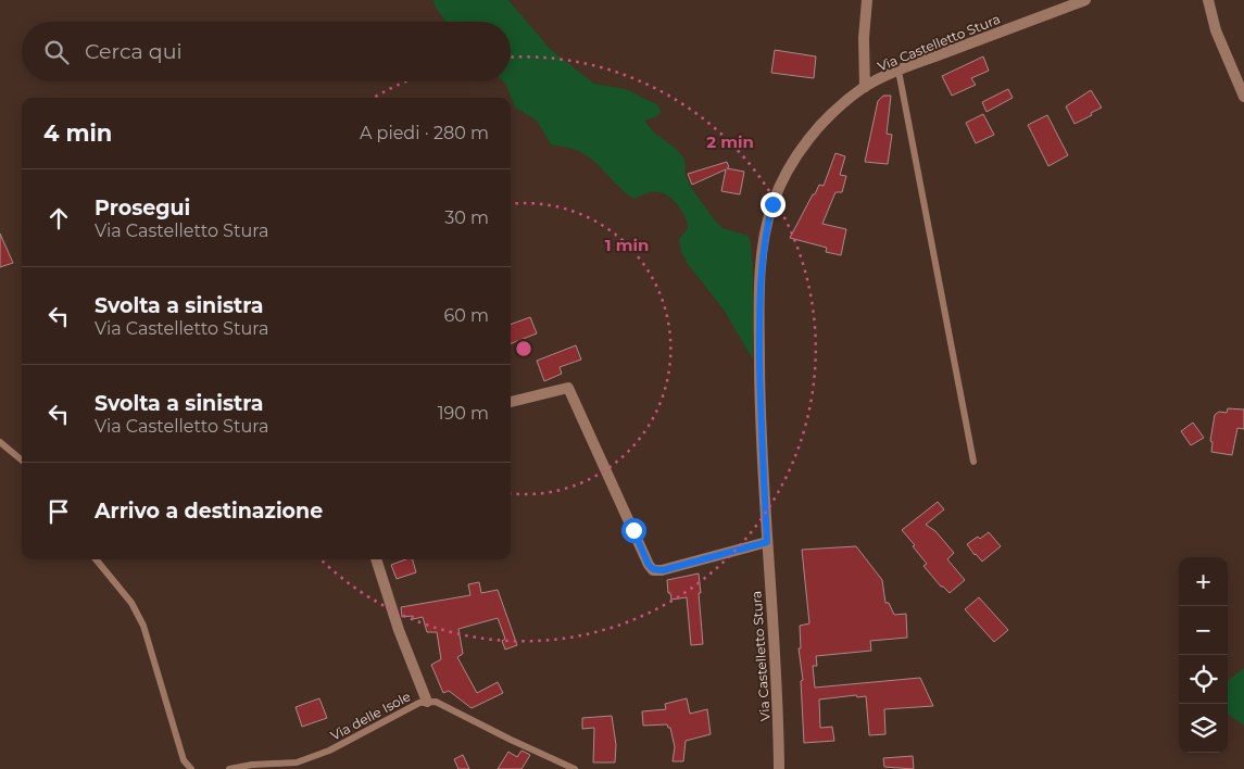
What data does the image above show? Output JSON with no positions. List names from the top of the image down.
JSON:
{
  "streets": {
    "street": ["Via Castelletto Stura"],
    "lane": ["Via delle Isole"]
  },
  "page": {
    "search": "Cerca qui",
    "heading": ["4 min", "A piedi · 280 m"],
    "list": [
      ["Prosegui", "Via Castelletto Stura", "30 m"],
      ["Svolta a sinistra", "Via Castelletto Stura", "60 m"],
      ["Svolta a sinistra", "Via Castelletto Stura", "190 m"],
      "Arrivo a destinazione"
    ],
    "map_buttons": ["+", "−"]
  },
  "rings": ["2 min", "1 min"]
}
